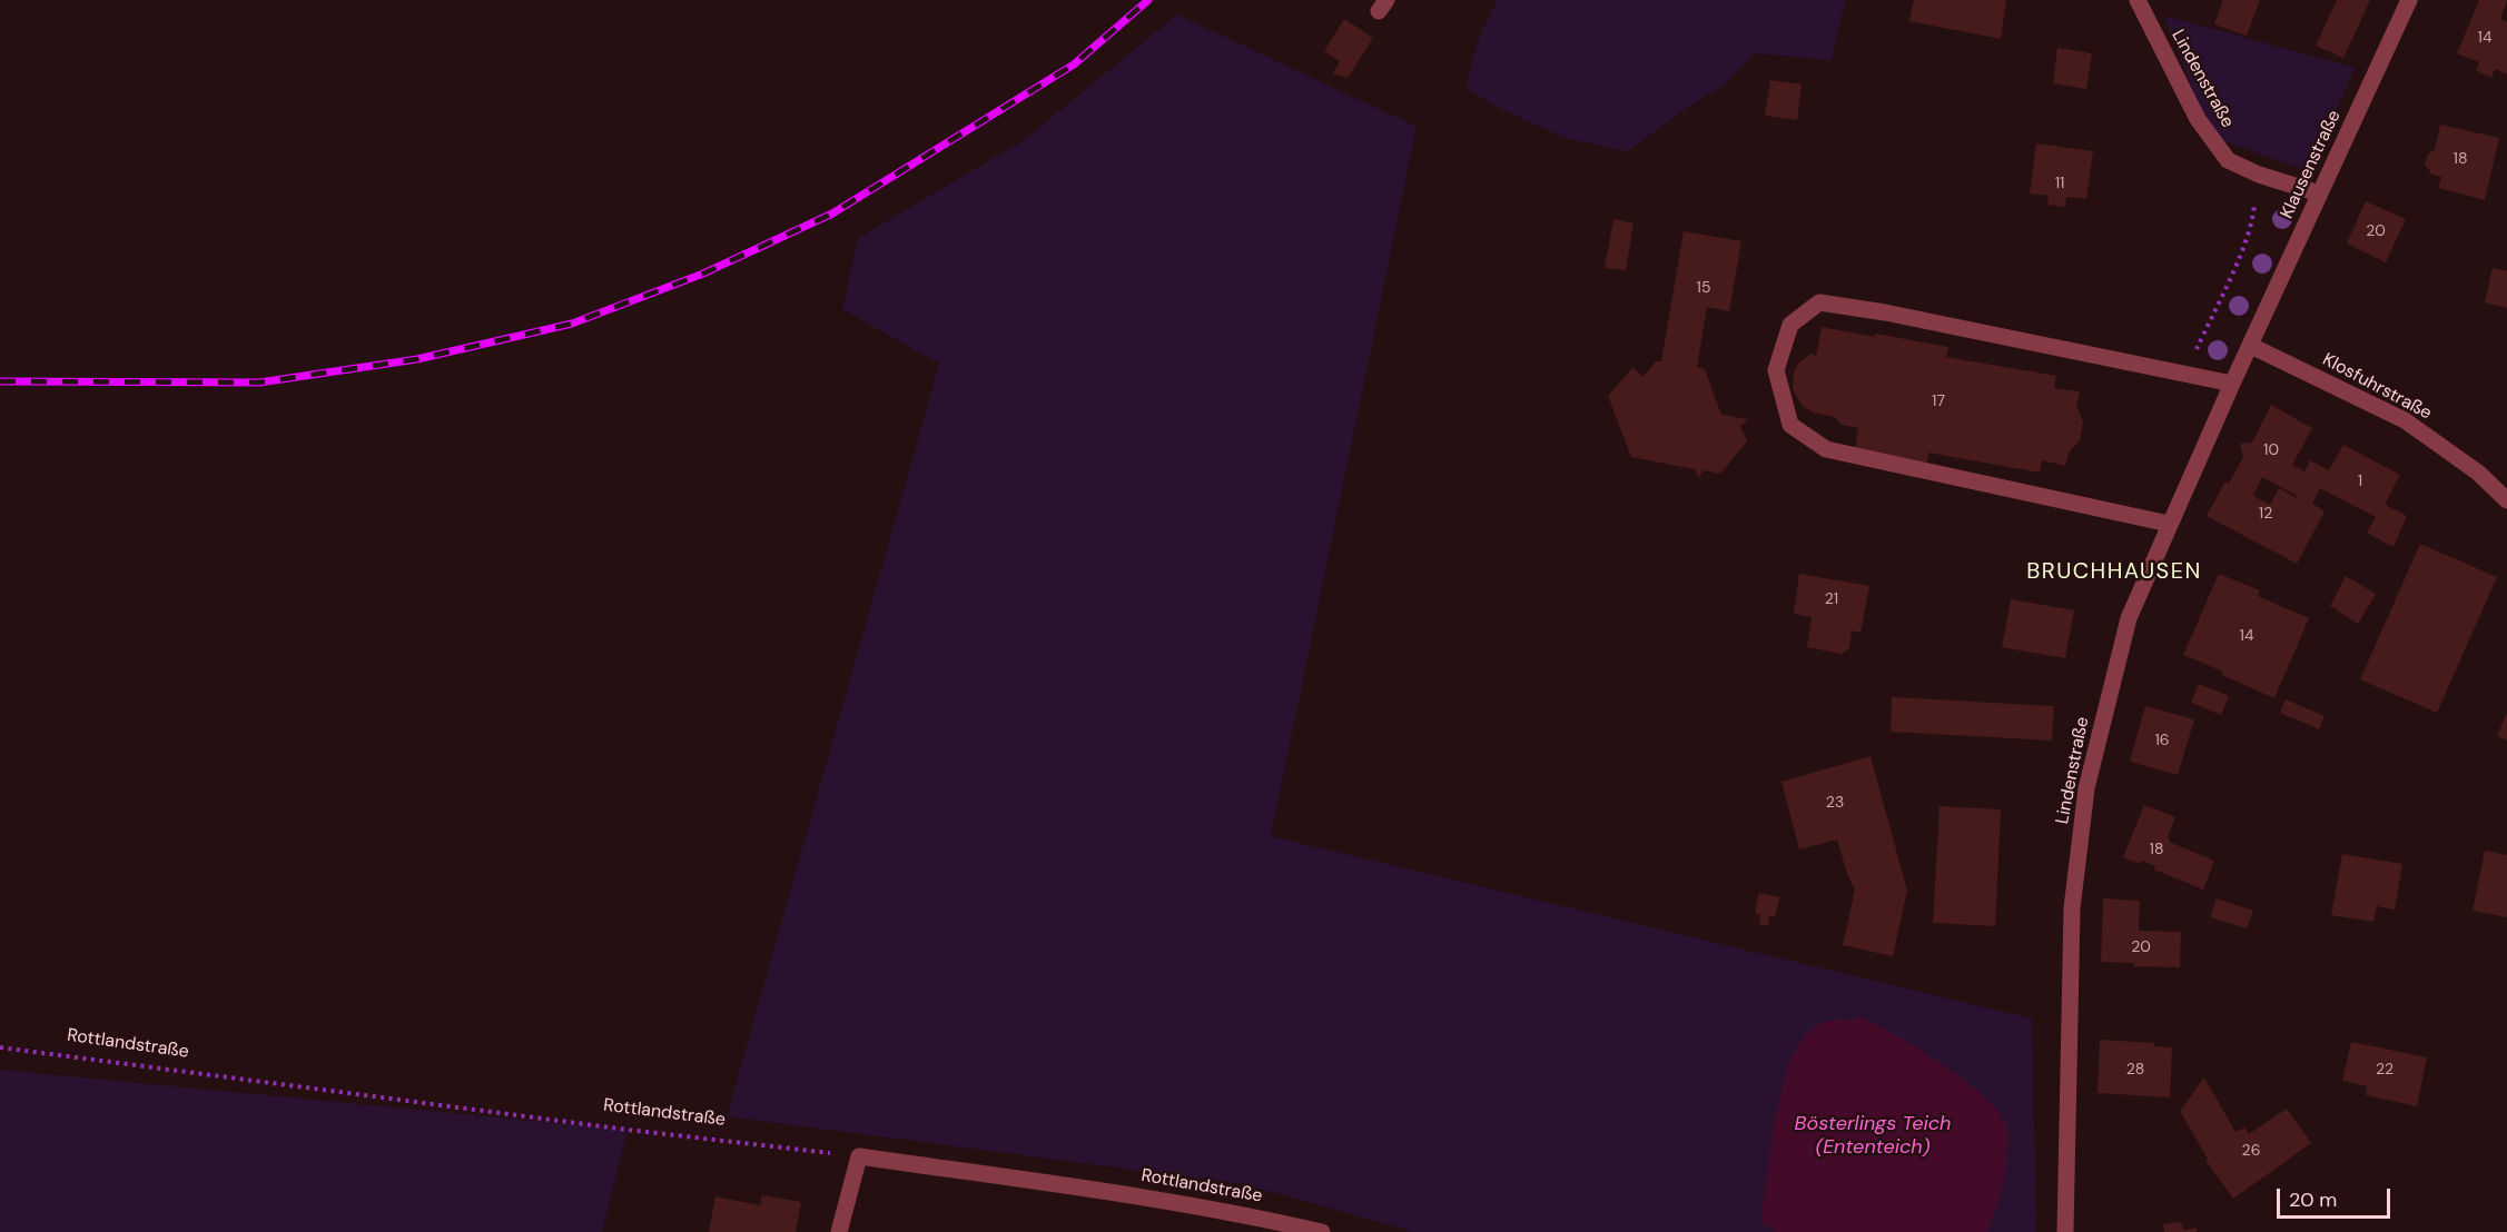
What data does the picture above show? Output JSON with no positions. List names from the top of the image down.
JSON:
{
  "streets": {
    "street": [
      "Lindenstraße",
      "Klausenstraße",
      "Klosfuhrstraße",
      "Rottlandstraße"
    ]
  },
  "crossings": [
    ["Lindenstraße", "Klausenstraße"],
    ["Lindenstraße", "Klosfuhrstraße"],
    ["Klausenstraße", "Klosfuhrstraße"]
  ],
  "districts": ["BRUCHHAUSEN"],
  "water": ["Bösterlings Teich (Ententeich)"],
  "house_numbers": [
    "14",
    "18",
    "11",
    "20",
    "15",
    "17",
    "10",
    "1",
    "12",
    "21",
    "14",
    "16",
    "23",
    "18",
    "20",
    "28",
    "22",
    "26"
  ],
  "scale_bar": "20 m"
}
